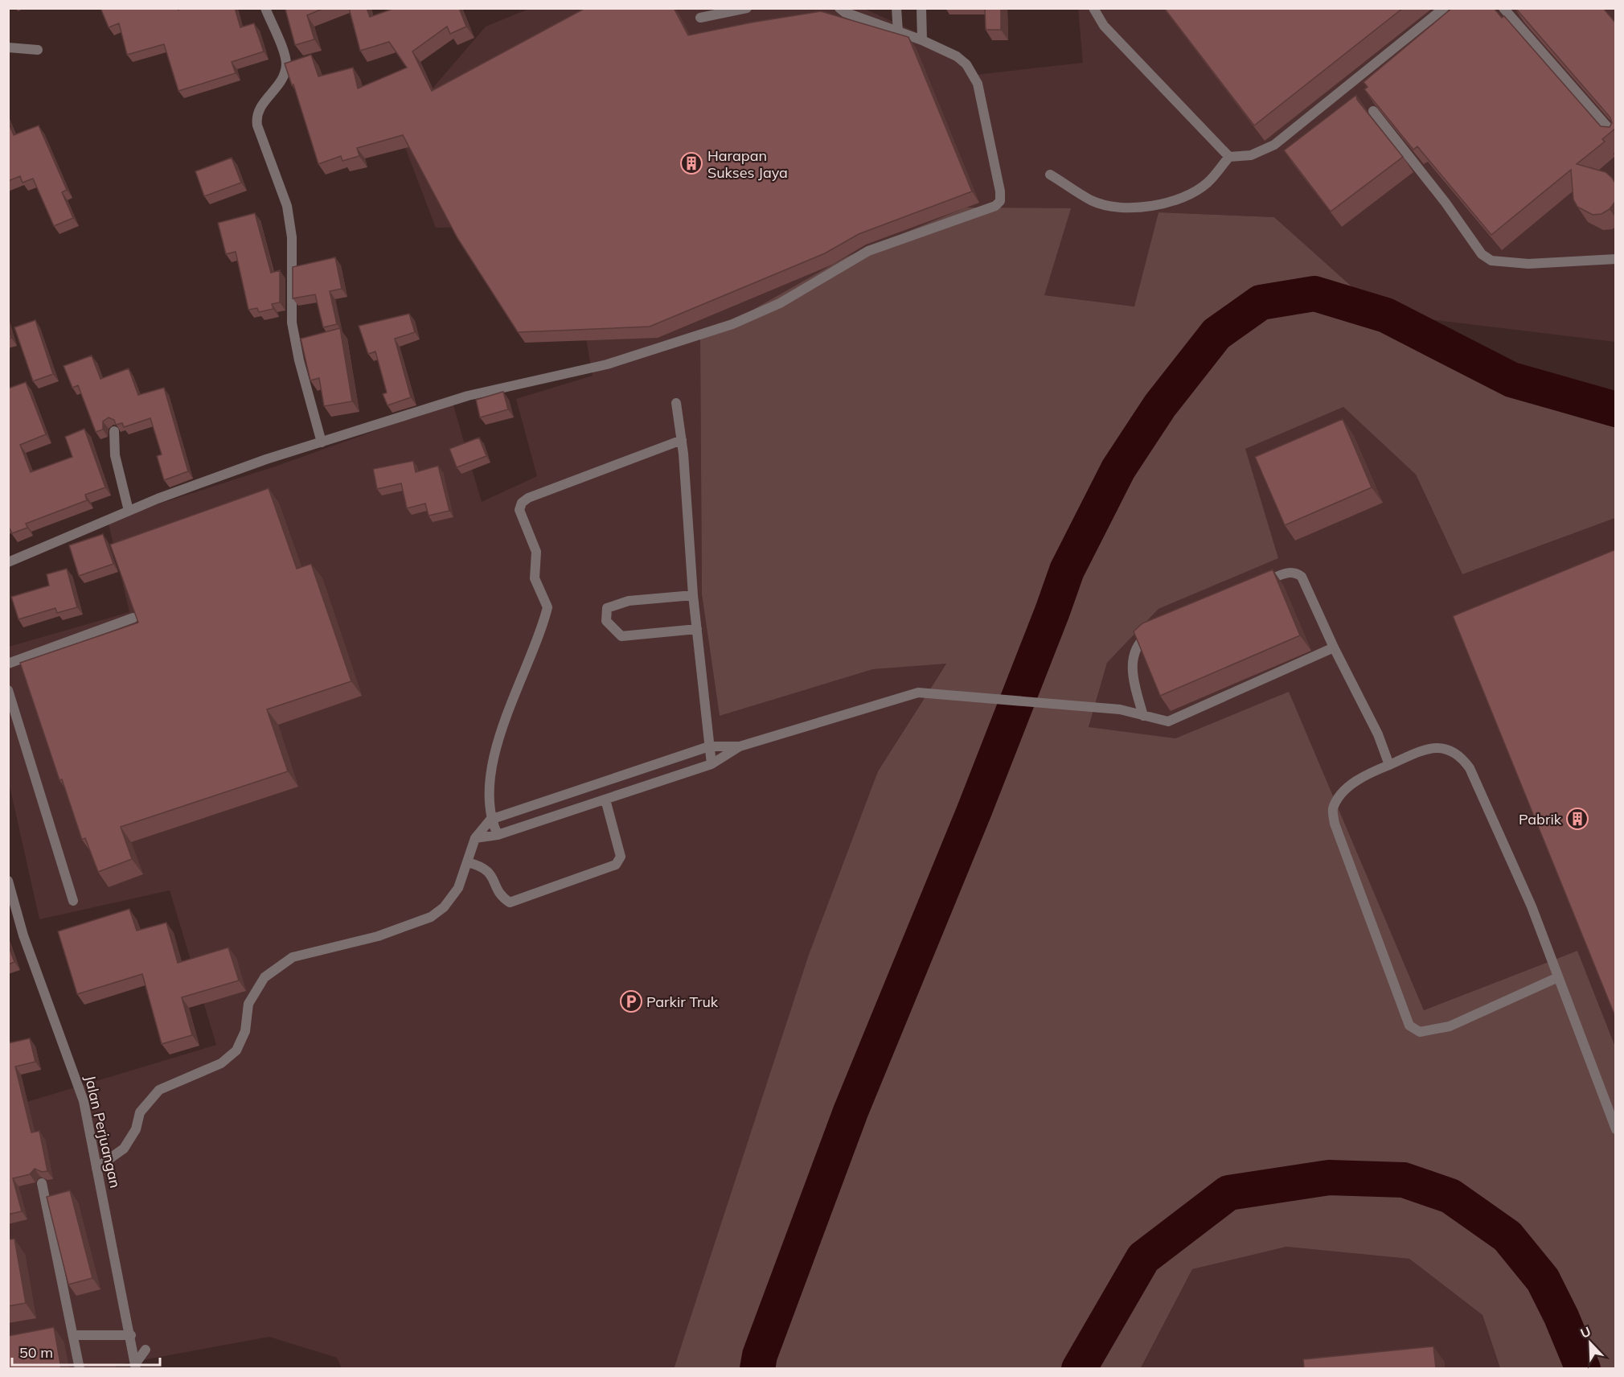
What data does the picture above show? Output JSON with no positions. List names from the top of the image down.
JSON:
{
  "streets": {
    "street": ["Jalan Perjuangan"]
  },
  "places": {
    "building": ["Harapan Sukses Jaya", "Pabrik"],
    "parking": ["Parkir Truk"]
  },
  "scale_bar": "50 m",
  "north": "top left"
}
